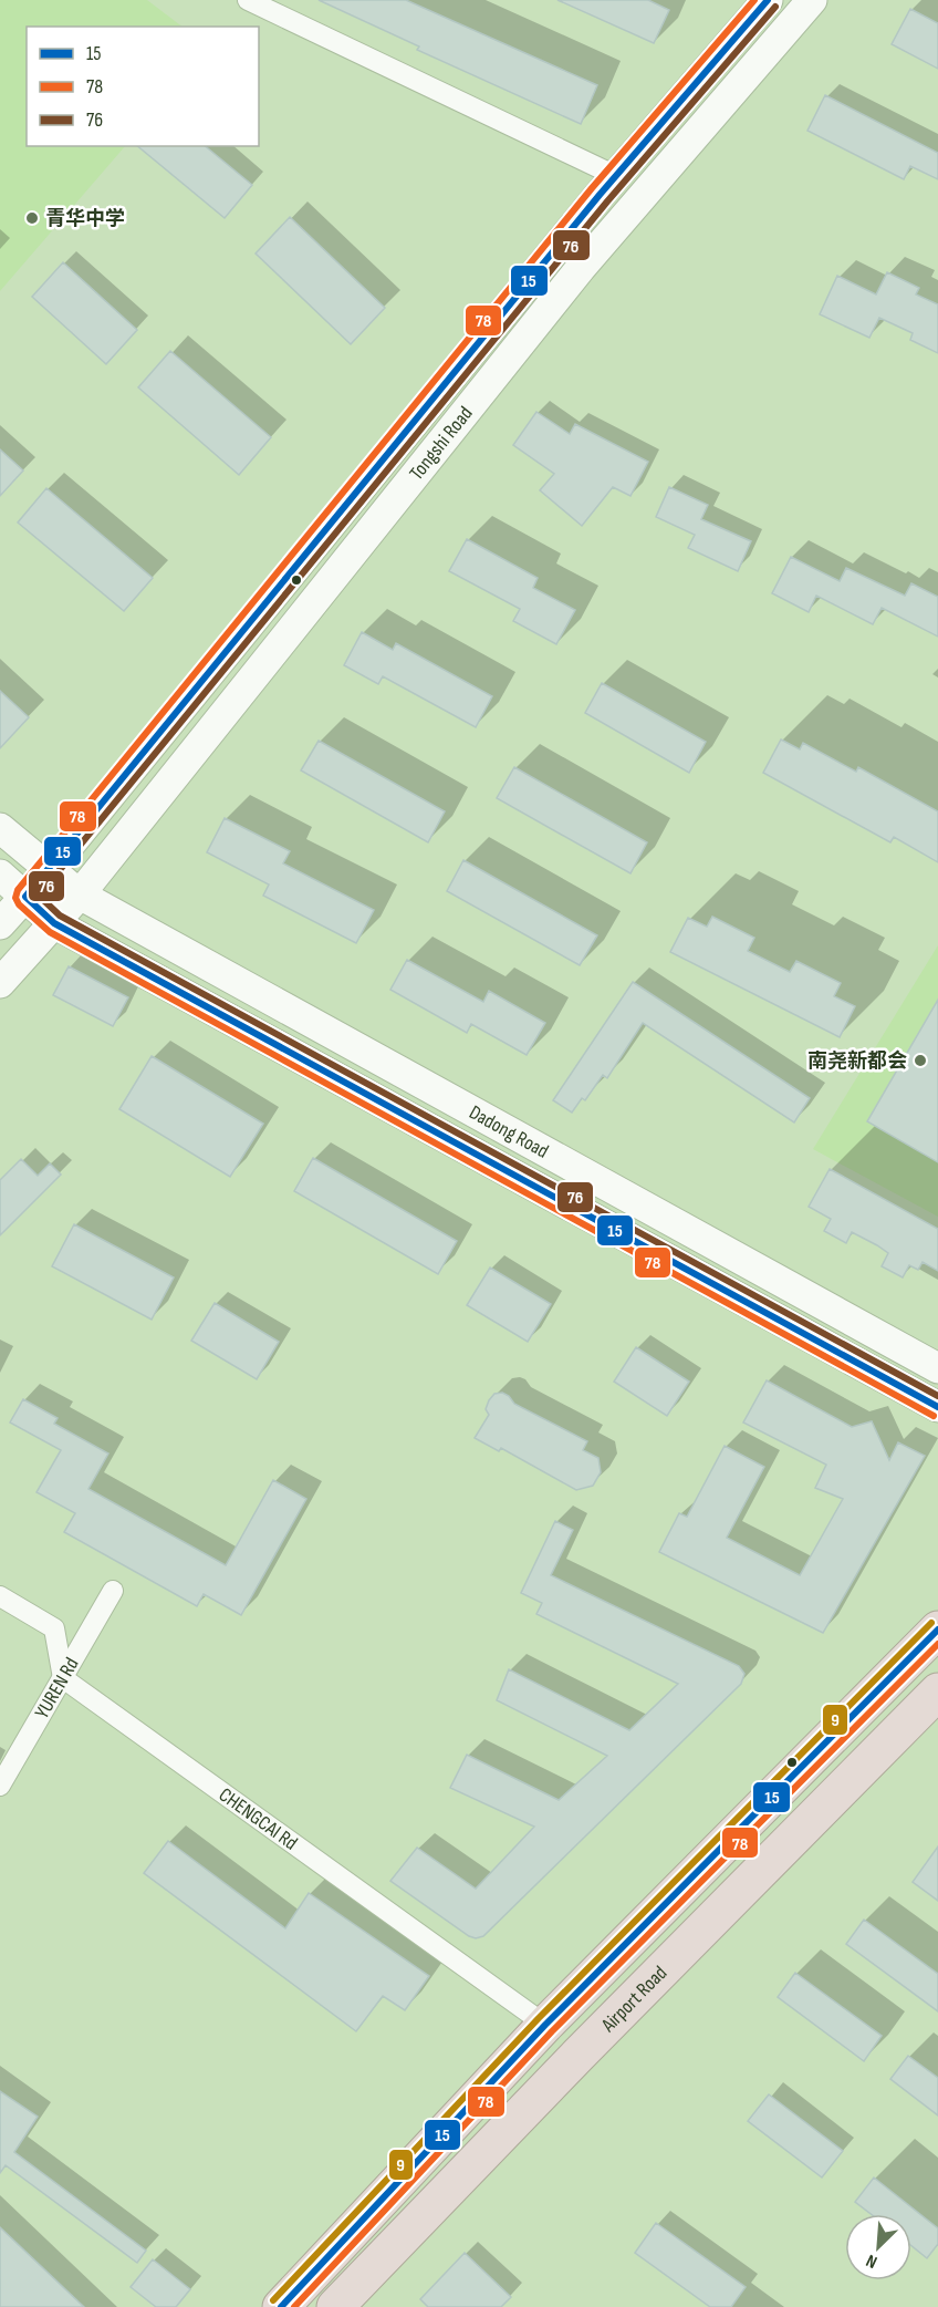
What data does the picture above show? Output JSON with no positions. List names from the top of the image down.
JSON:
{
  "streets": {
    "highway": ["Airport Road"],
    "main road": ["Tongshi Road", "Dadong Road"],
    "street": ["YUREN Rd", "CHENGCAI Rd"]
  },
  "crossings": [
    ["Tongshi Road", "Dadong Road"],
    ["YUREN Rd", "CHENGCAI Rd"]
  ],
  "places": ["青华中学", "南尧新都会"],
  "lines": [
    "transit line 15",
    "transit line 78",
    "transit line 76",
    "transit line 9"
  ],
  "legend": ["15", "78", "76"],
  "north": "bottom left"
}
